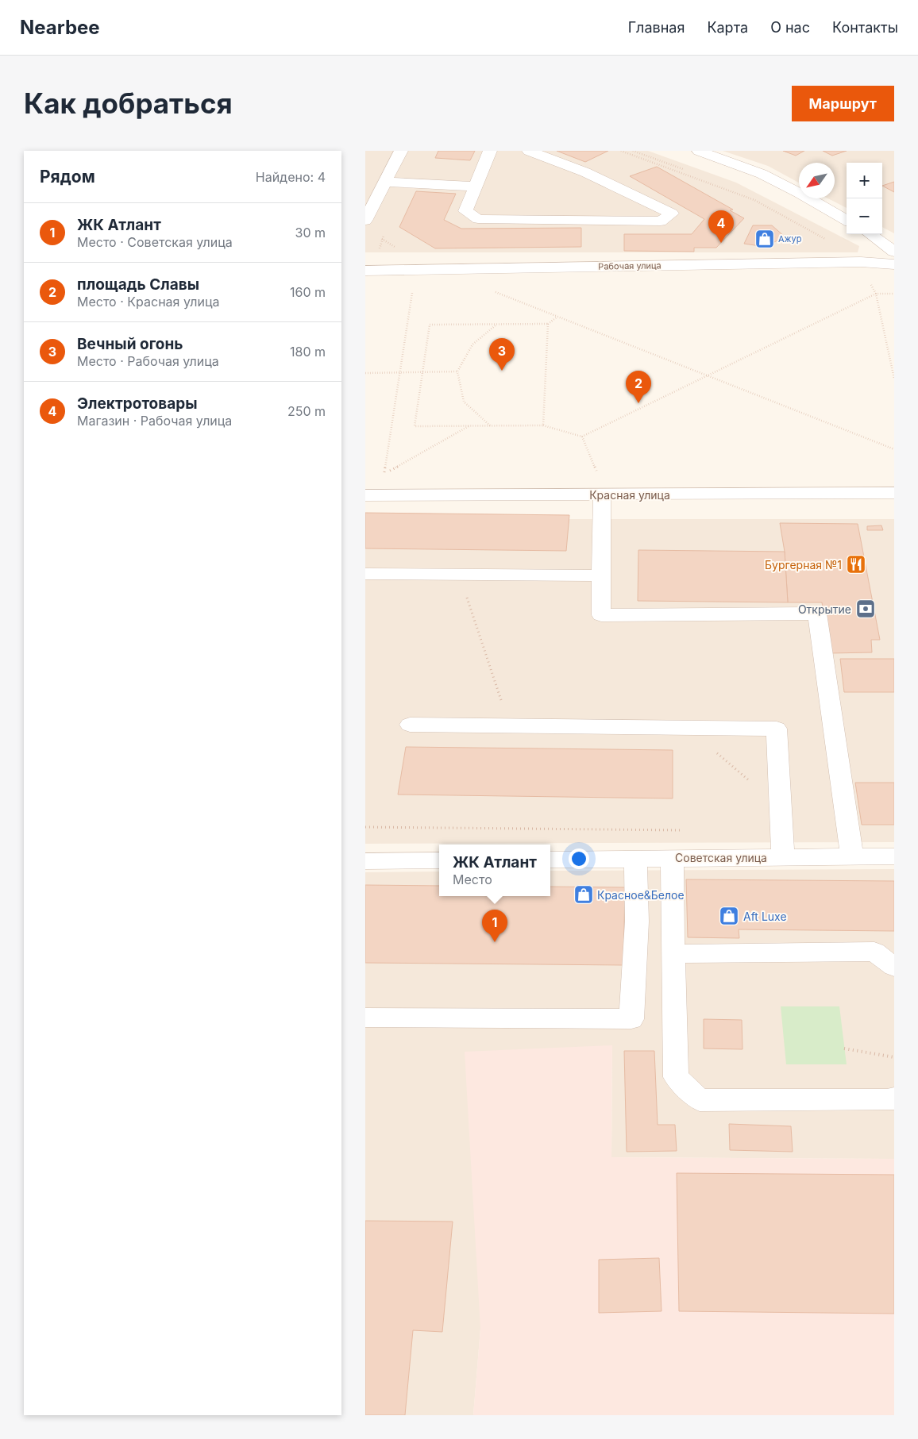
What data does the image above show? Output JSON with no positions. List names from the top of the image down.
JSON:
{
  "streets": {
    "street": ["Рабочая улица", "Красная улица", "Советская улица"]
  },
  "places": {
    "shop": ["Ажур", "Красное&Белое", "Aft Luxe"],
    "restaurant": ["Бургерная №1"],
    "bank": ["Открытие"]
  },
  "north": "bottom left",
  "page": {
    "header": "Nearbee",
    "nav": [
      "Главная",
      "Карта",
      "О нас",
      "Контакты"
    ],
    "buttons": "Маршрут",
    "title": "Как добраться",
    "heading": ["Рядом", "Найдено: 4"],
    "map_buttons": ["+", "−"],
    "list": [
      {
        "mark": "1",
        "name": "ЖК Атлант",
        "note": "Место · Советская улица",
        "value": "30 m"
      },
      {
        "mark": "2",
        "name": "площадь Славы",
        "note": "Место · Красная улица",
        "value": "160 m"
      },
      {
        "mark": "3",
        "name": "Вечный огонь",
        "note": "Место · Рабочая улица",
        "value": "180 m"
      },
      {
        "mark": "4",
        "name": "Электротовары",
        "note": "Магазин · Рабочая улица",
        "value": "250 m"
      }
    ],
    "pins": [
      "4",
      "3",
      "2",
      "1"
    ],
    "popup": ["ЖК Атлант", "Место"]
  }
}
